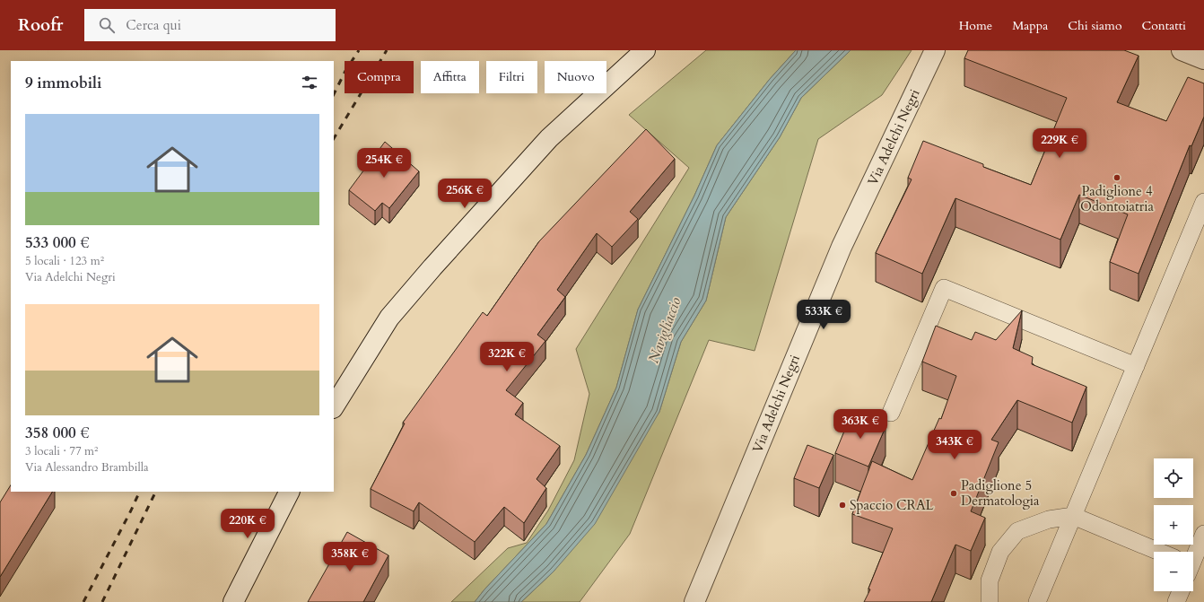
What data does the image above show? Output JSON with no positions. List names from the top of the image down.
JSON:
{
  "streets": {
    "street": ["Via Adelchi Negri"]
  },
  "water": ["Navigliaccio"],
  "places": ["Padiglione 4 Odontoiatria", "Padiglione 5 Dermatologia", "Spaccio CRAL"],
  "page": {
    "header": "Roofr",
    "search": "Cerca qui",
    "nav": [
      "Home",
      "Mappa",
      "Chi siamo",
      "Contatti"
    ],
    "chip": [
      "Compra",
      "Affitta",
      "Filtri",
      "Nuovo"
    ],
    "heading": "9 immobili",
    "list": [
      {
        "name": "533 000 €",
        "note": "5 locali · 123 m² · Via Adelchi Negri"
      },
      {
        "name": "358 000 €",
        "note": "3 locali · 77 m² · Via Alessandro Brambilla"
      }
    ],
    "price": [
      "229K €",
      "254K €",
      "256K €",
      "533K €",
      "322K €",
      "363K €",
      "343K €",
      "220K €",
      "358K €"
    ],
    "map_buttons": ["+", "−"]
  }
}
